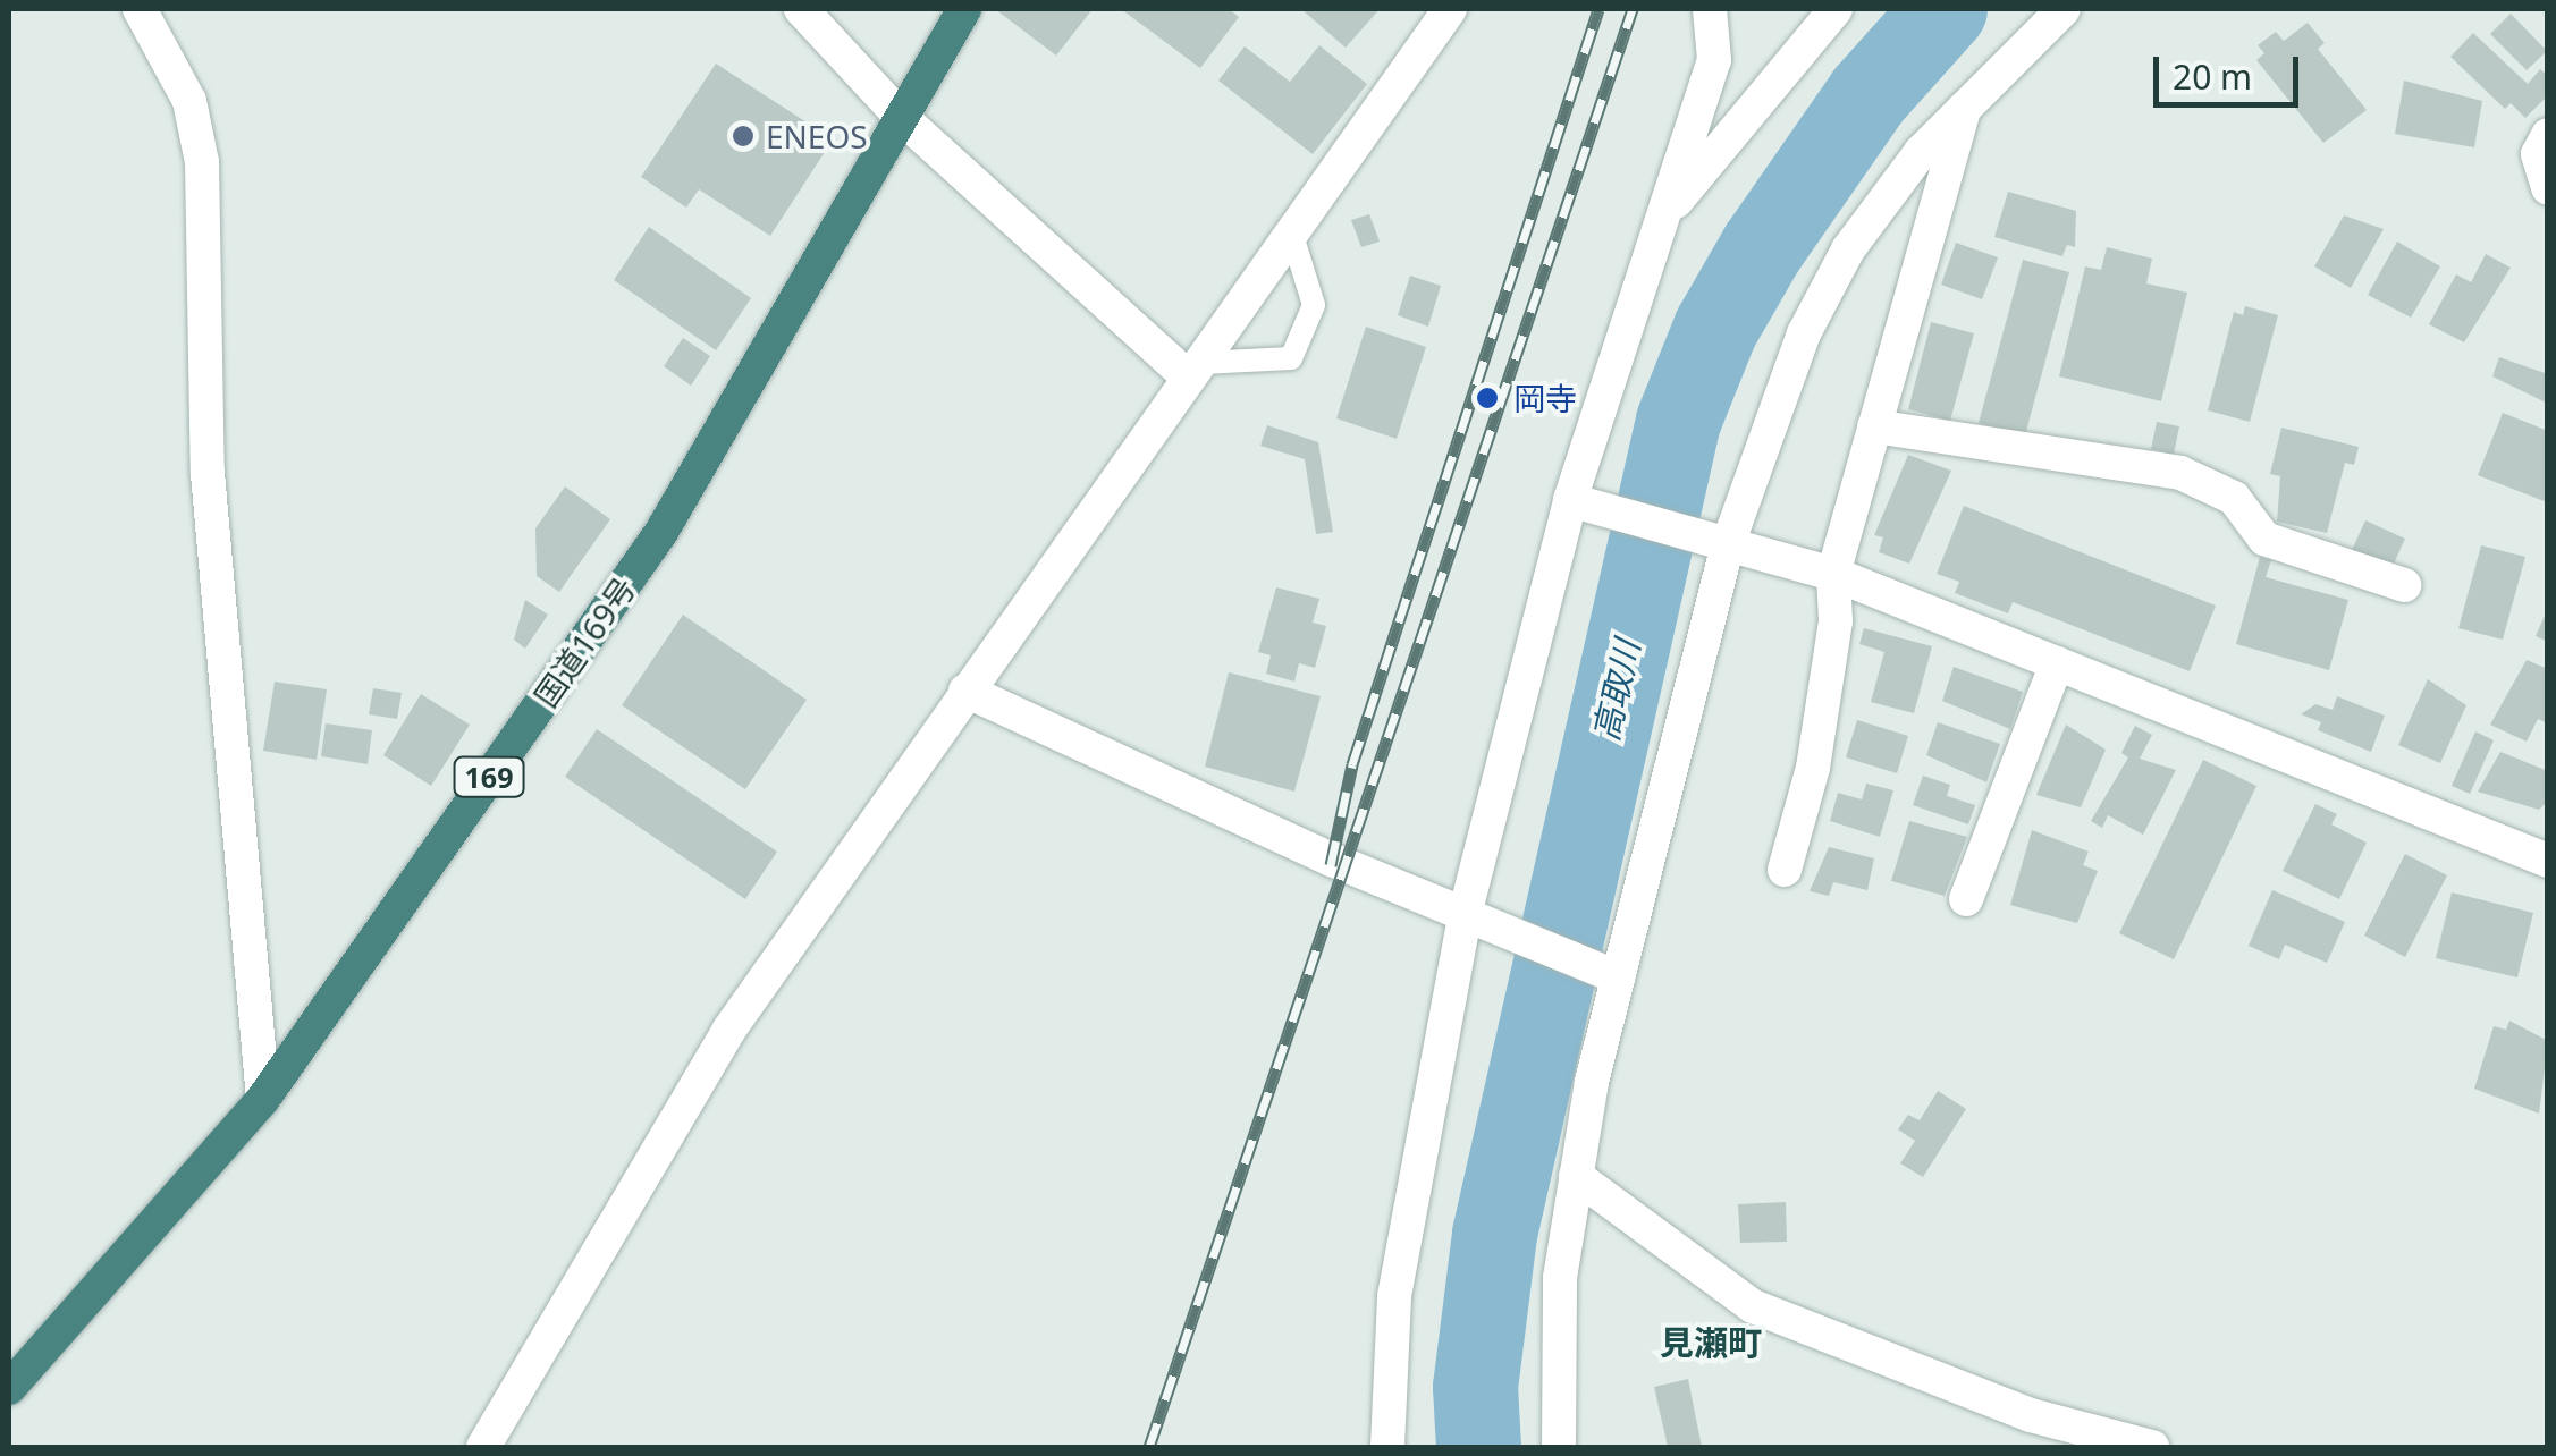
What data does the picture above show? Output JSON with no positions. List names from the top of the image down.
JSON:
{
  "streets": {
    "highway": ["国道169号", "169"]
  },
  "districts": ["見瀬町"],
  "water": ["高取川"],
  "places": ["ENEOS", "岡寺"],
  "scale_bar": "20 m"
}
